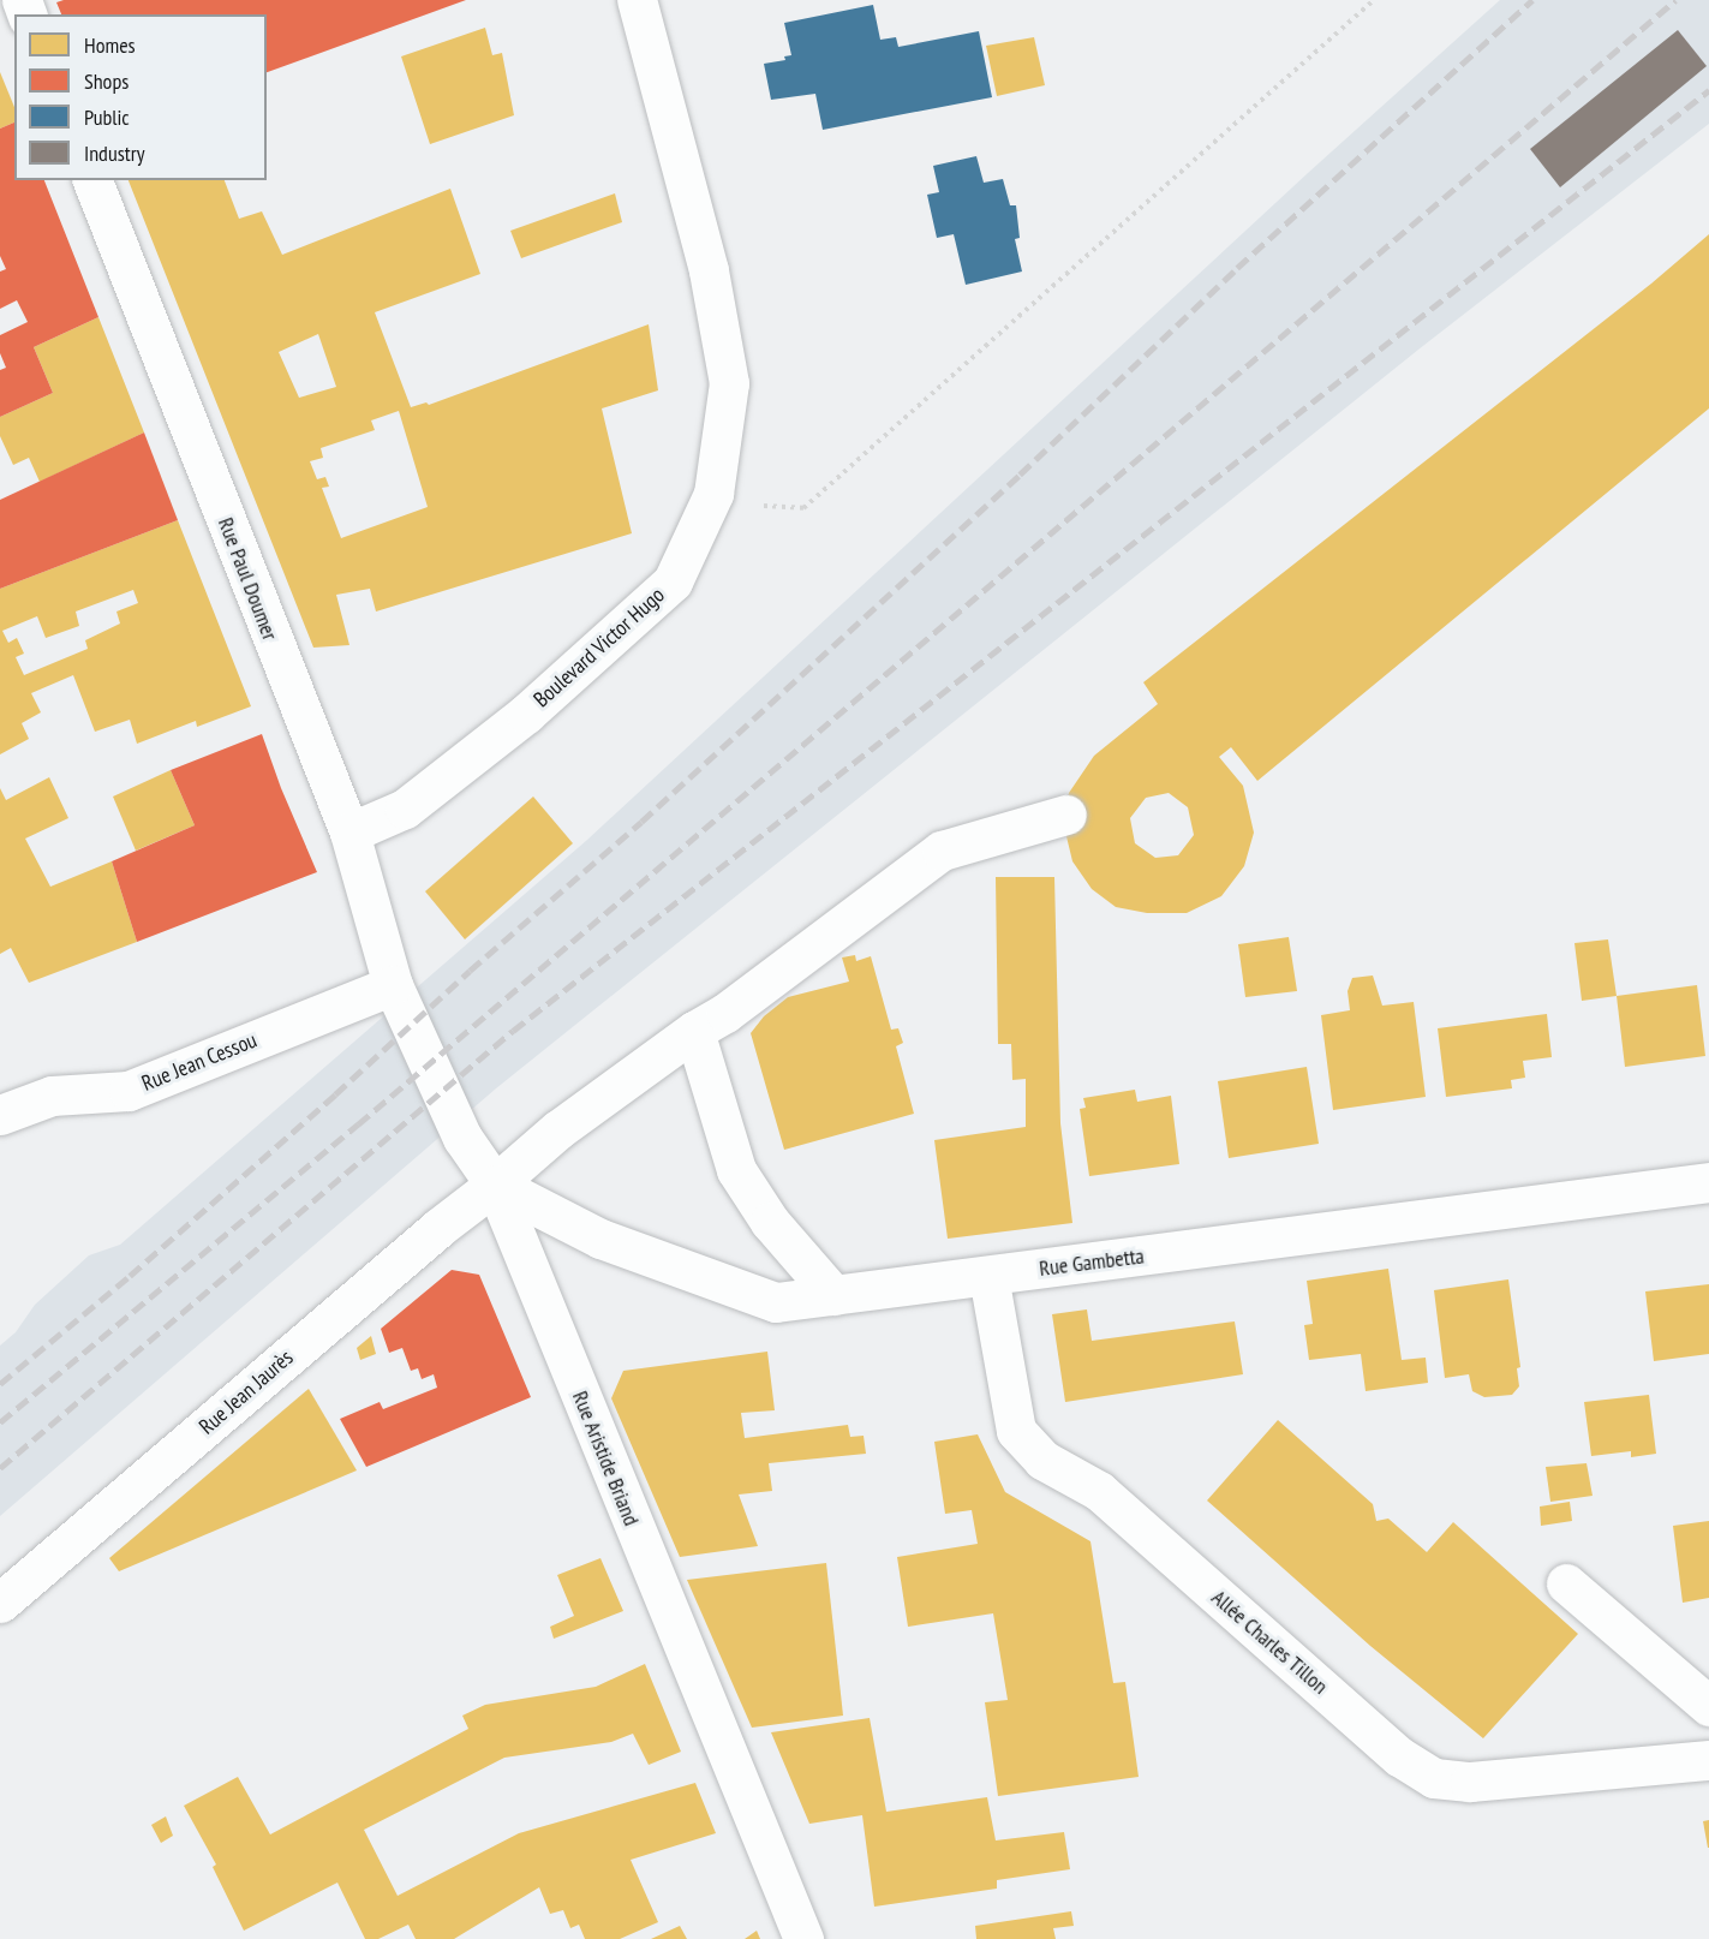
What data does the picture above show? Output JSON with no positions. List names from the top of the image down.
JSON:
{
  "streets": {
    "street": [
      "Rue Paul Doumer",
      "Boulevard Victor Hugo",
      "Rue Jean Cessou",
      "Rue Gambetta",
      "Rue Jean Jaurès",
      "Rue Aristide Briand",
      "Allée Charles Tillon"
    ]
  },
  "crossings": [
    ["Rue Paul Doumer", "Boulevard Victor Hugo"],
    ["Rue Paul Doumer", "Rue Jean Cessou"],
    ["Rue Paul Doumer", "Rue Aristide Briand"],
    ["Rue Jean Cessou", "Rue Aristide Briand"],
    ["Rue Gambetta", "Rue Jean Jaurès"],
    ["Rue Gambetta", "Rue Aristide Briand"],
    ["Rue Gambetta", "Allée Charles Tillon"],
    ["Rue Jean Jaurès", "Rue Aristide Briand"]
  ],
  "legend": [
    "Homes",
    "Shops",
    "Public",
    "Industry"
  ]
}
